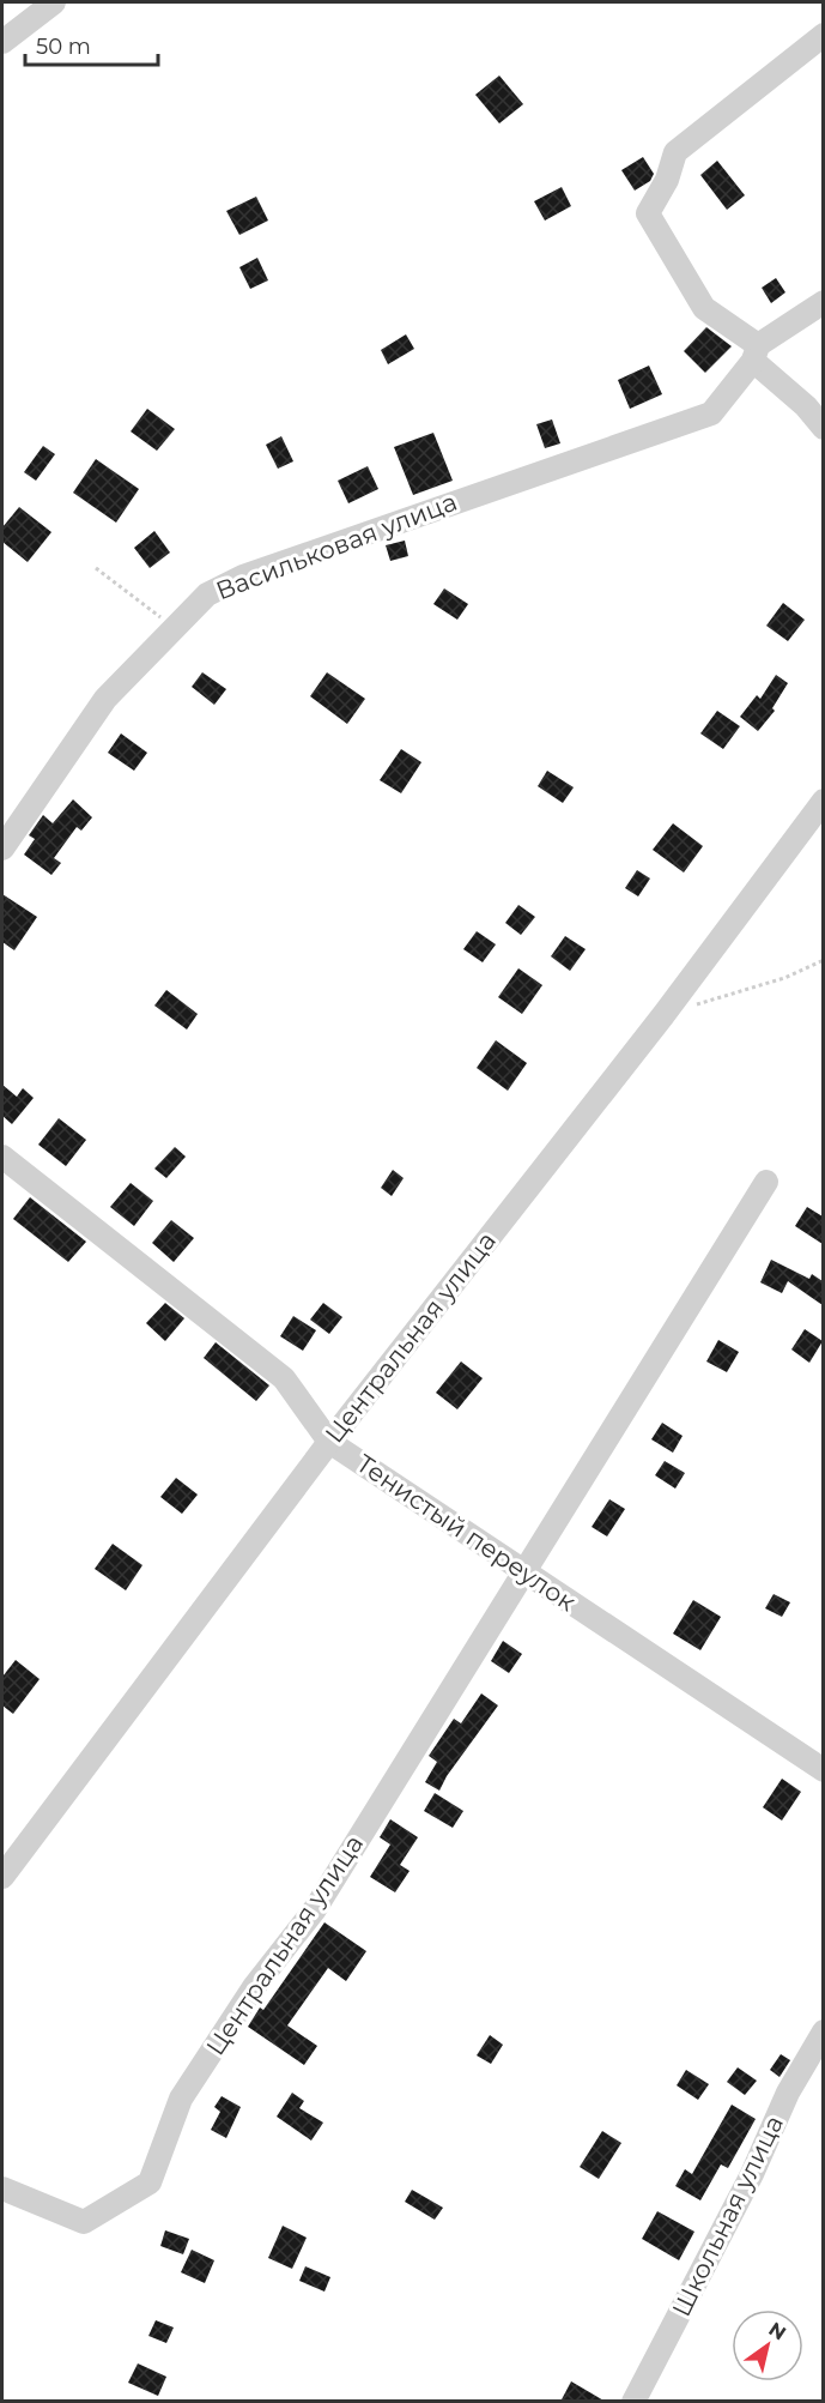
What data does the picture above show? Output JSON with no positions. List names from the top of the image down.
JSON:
{
  "streets": {
    "street": [
      "Васильковая улица",
      "Центральная улица",
      "Тенистый переулок",
      "Школьная улица"
    ]
  },
  "crossings": [
    ["Центральная улица", "Тенистый переулок"]
  ],
  "scale_bar": "50 m",
  "north": "top right"
}
